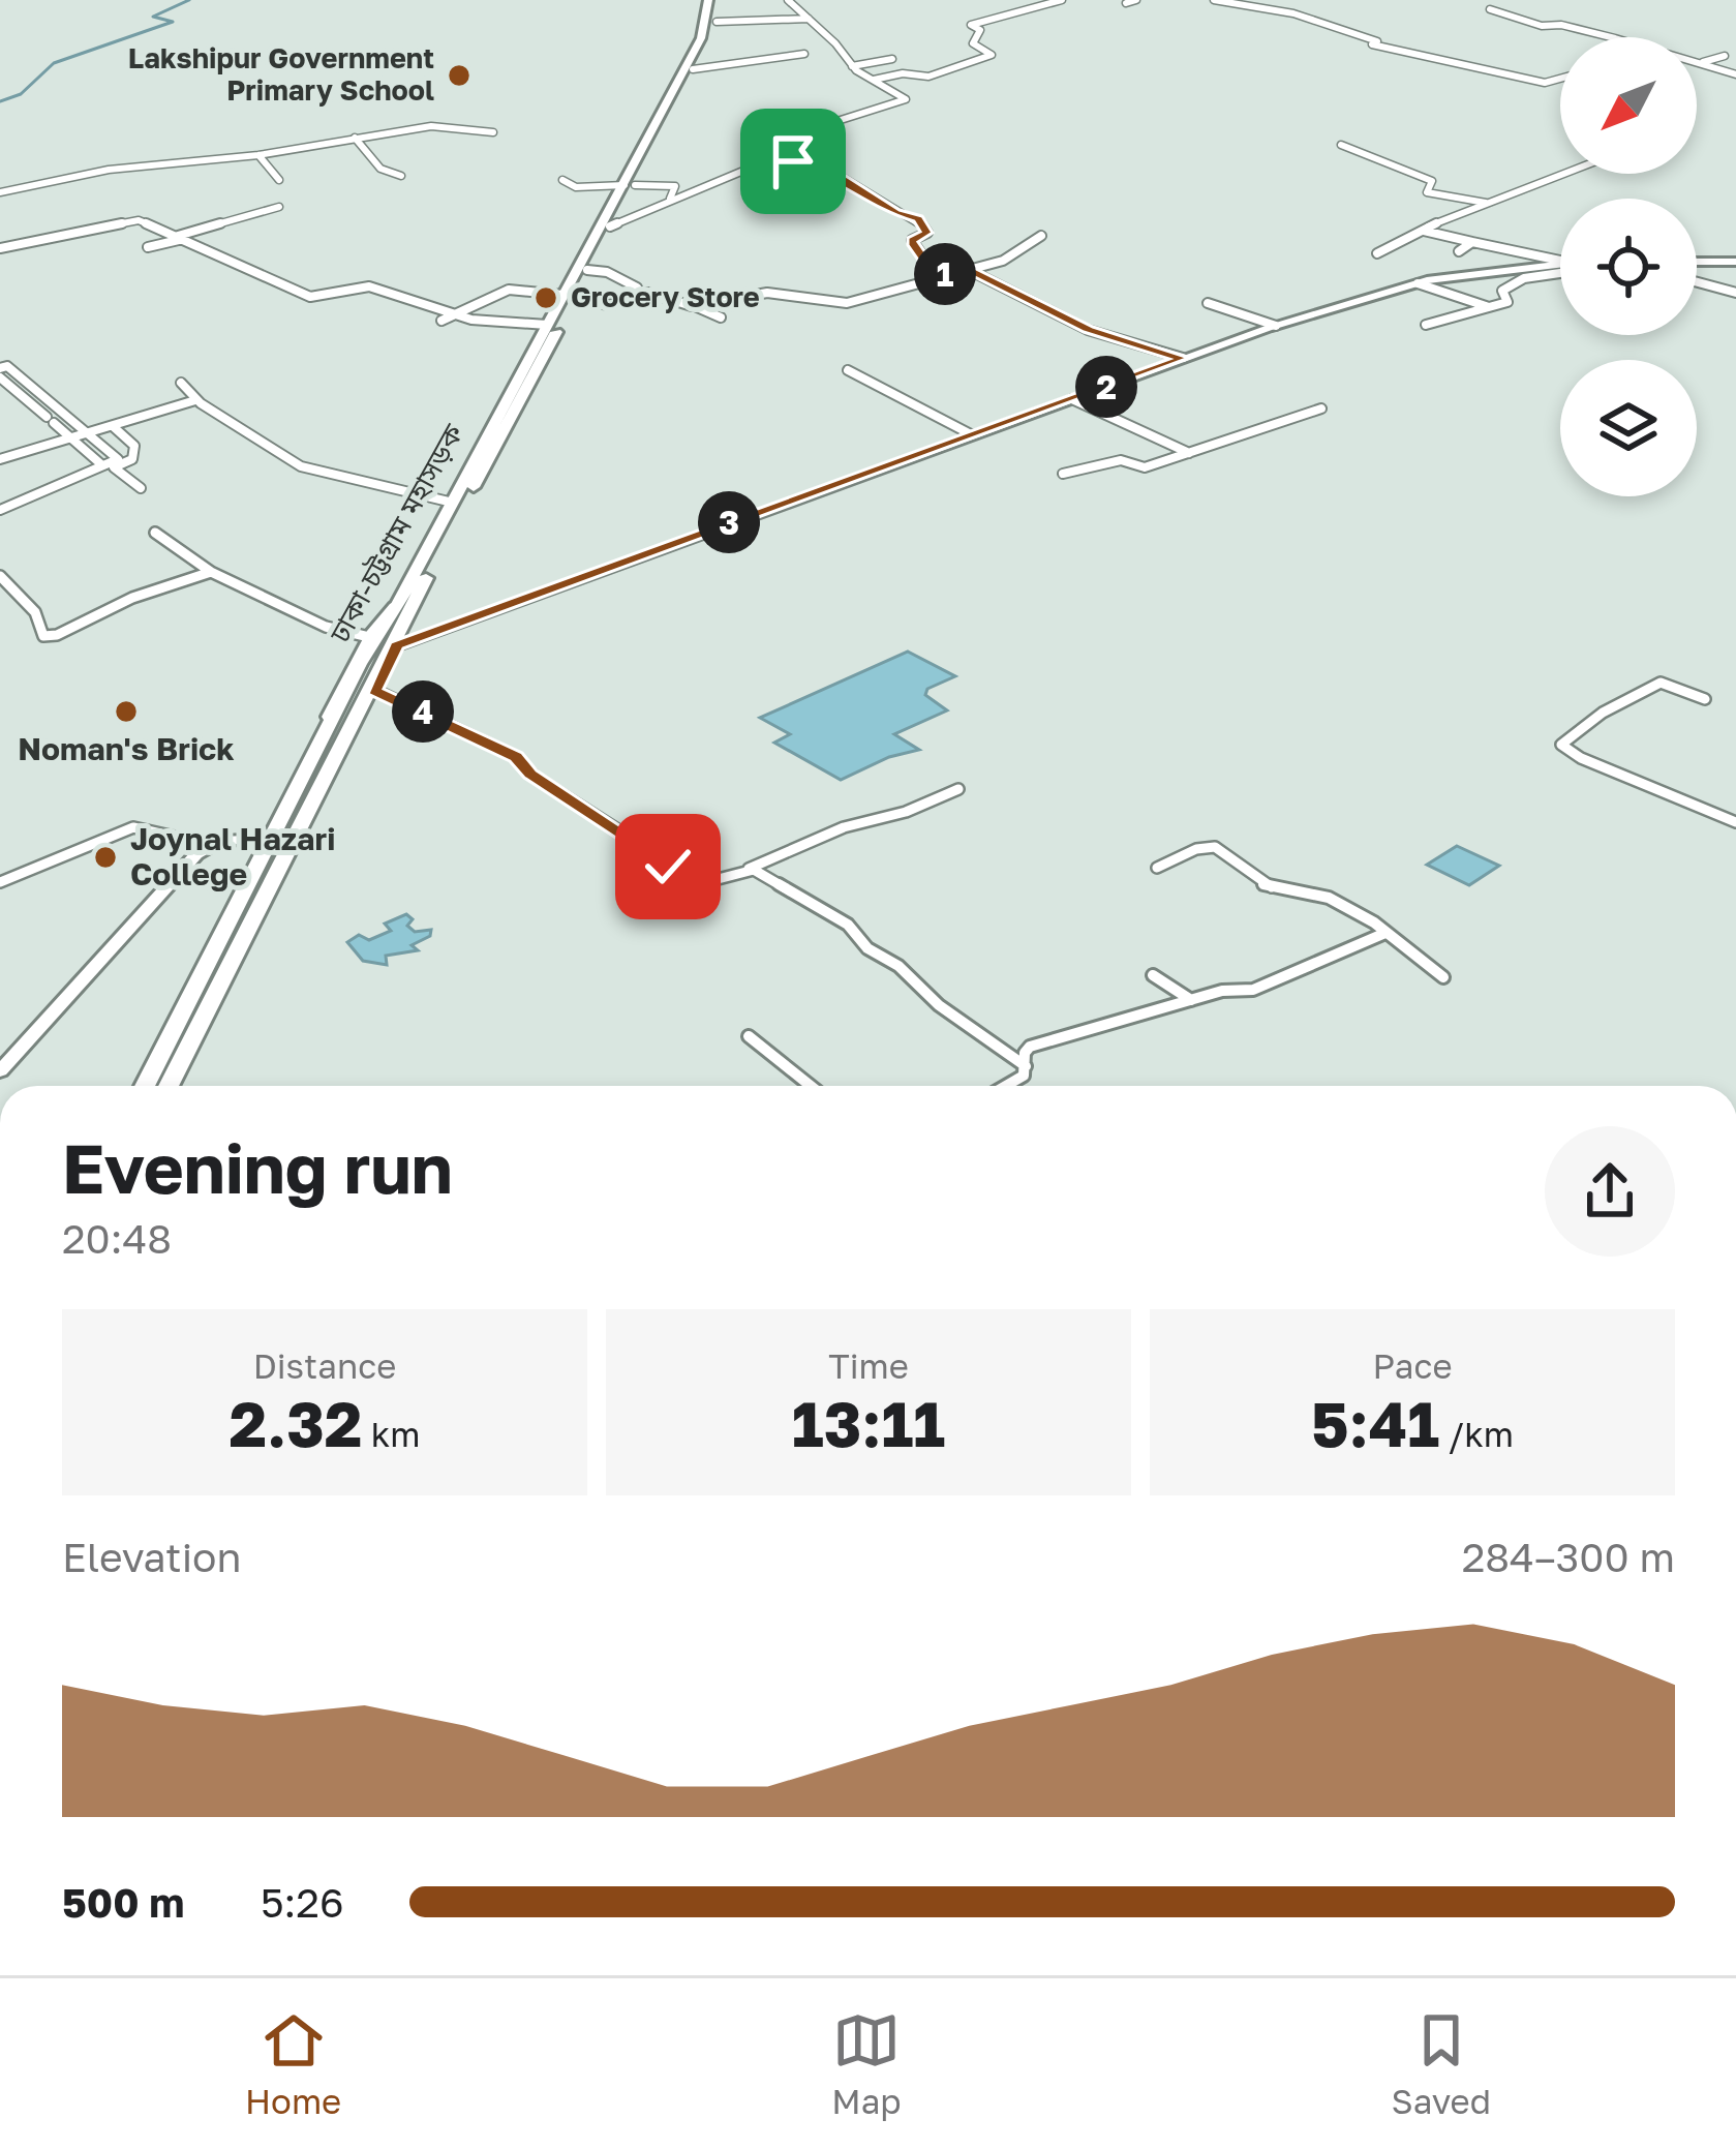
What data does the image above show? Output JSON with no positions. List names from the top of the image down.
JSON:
{
  "streets": {
    "highway": ["ঢাকা-চট্টগ্রাম মহাসড়ক"]
  },
  "places": [
    "Lakshipur Government Primary School",
    "Grocery Store",
    "Noman's Brick",
    "Joynal Hazari College"
  ],
  "north": "bottom left",
  "page": {
    "pins": [
      "1",
      "2",
      "3",
      "4"
    ],
    "heading": ["Evening run", "20:48"],
    "stats": [
      ["Distance", "2.32 km"],
      ["Time", "13:11"],
      ["Pace", "5:41 /km"]
    ],
    "chart": ["Elevation", "284–300 m"],
    "list": [
      {
        "name": "500 m",
        "note": "5:26"
      }
    ],
    "tabs": ["Home", "Map", "Saved"]
  }
}
